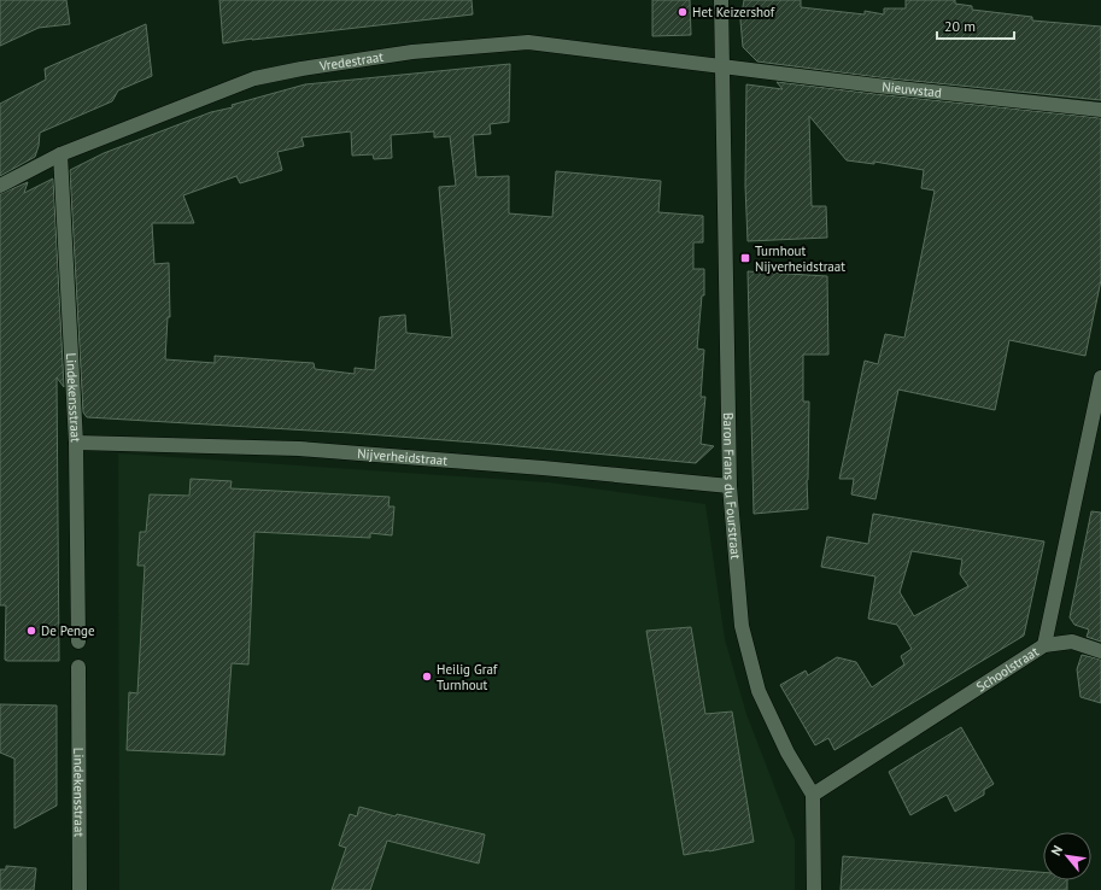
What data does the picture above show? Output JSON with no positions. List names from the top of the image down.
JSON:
{
  "streets": {
    "street": [
      "Vredestraat",
      "Nieuwstad",
      "Lindekensstraat",
      "Nijverheidstraat",
      "Baron Frans du Fourstraat",
      "Schoolstraat"
    ]
  },
  "crossings": [
    ["Vredestraat", "Nieuwstad"],
    ["Vredestraat", "Lindekensstraat"],
    ["Vredestraat", "Baron Frans du Fourstraat"],
    ["Nieuwstad", "Baron Frans du Fourstraat"],
    ["Lindekensstraat", "Nijverheidstraat"],
    ["Nijverheidstraat", "Baron Frans du Fourstraat"],
    ["Baron Frans du Fourstraat", "Schoolstraat"]
  ],
  "places": {
    "other": ["Het Keizershof", "De Penge", "Heilig Graf Turnhout"],
    "transit": ["Turnhout Nijverheidstraat"]
  },
  "scale_bar": "20 m",
  "north": "top left"
}
